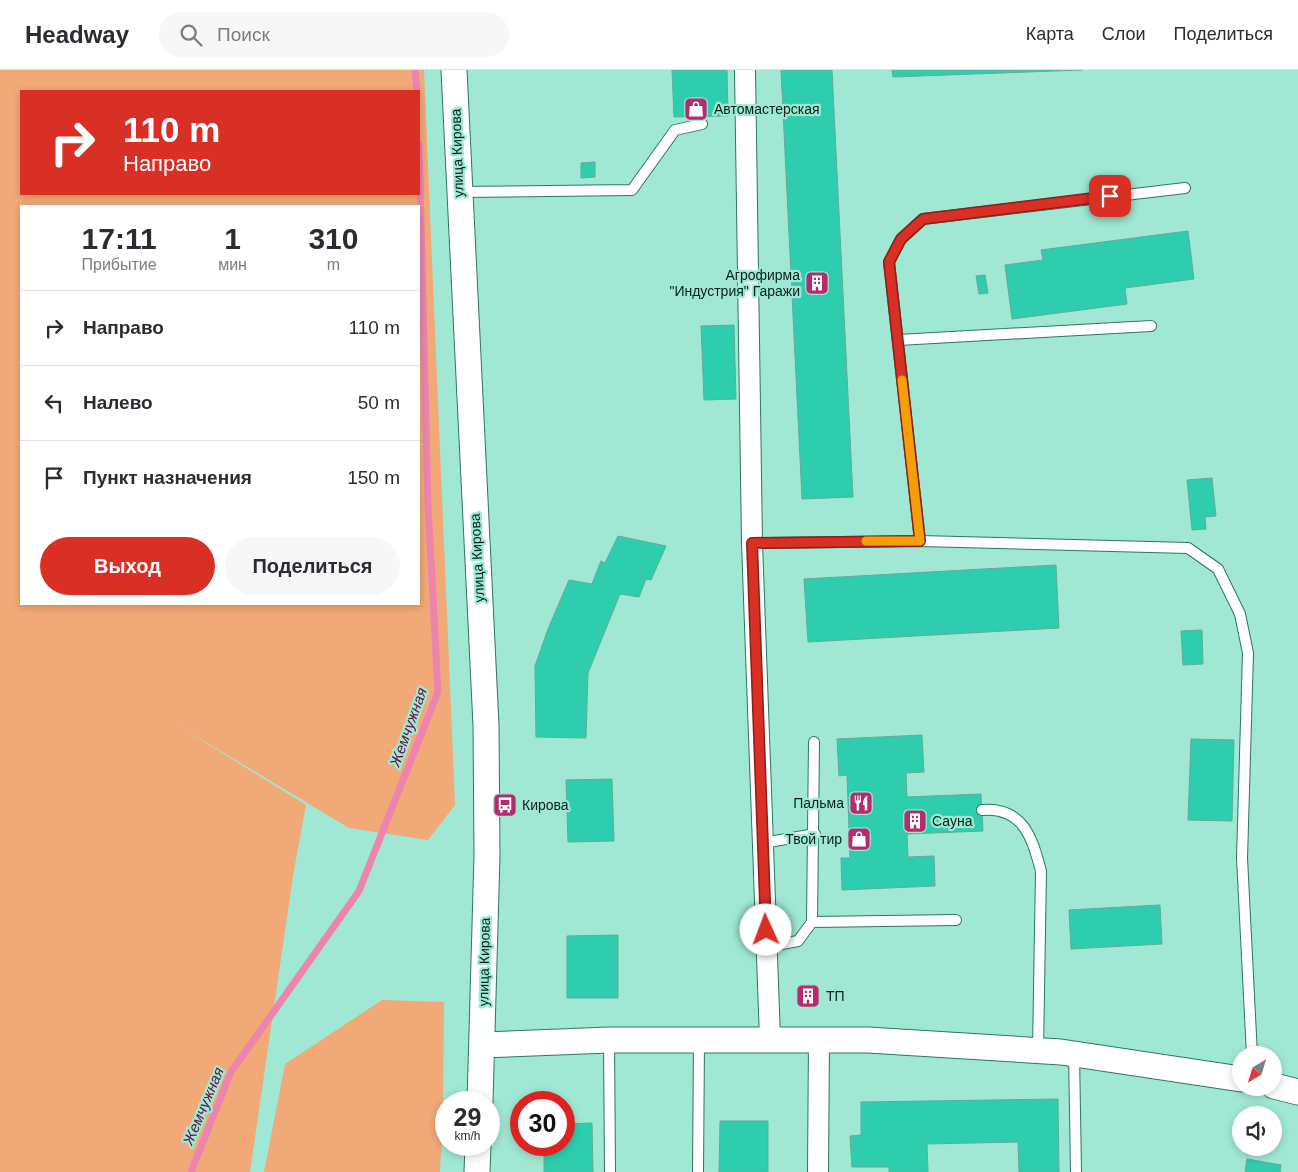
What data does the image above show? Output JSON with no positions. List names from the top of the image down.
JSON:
{
  "streets": {
    "street": ["улица Кирова"]
  },
  "water": ["Жемчужная"],
  "places": {
    "shop": ["Автомастерская", "Твой тир"],
    "building": ["Агрофирма \"Индустрия\" Гаражи", "Сауна", "ТП"],
    "restaurant": ["Пальма"],
    "bus stop": ["Кирова"]
  },
  "north": "bottom left",
  "page": {
    "header": "Headway",
    "search": "Поиск",
    "nav": ["Карта", "Слои", "Поделиться"],
    "turn": ["110 m", "Направо"],
    "eta": [
      "17:11",
      "Прибытие",
      "1",
      "мин",
      "310",
      "m"
    ],
    "list": [
      {
        "name": "Направо",
        "value": "110 m"
      },
      {
        "name": "Налево",
        "value": "50 m"
      },
      {
        "name": "Пункт назначения",
        "value": "150 m"
      }
    ],
    "buttons": ["Выход", "Поделиться"],
    "speed": "29 km/h",
    "limit": "30"
  }
}
